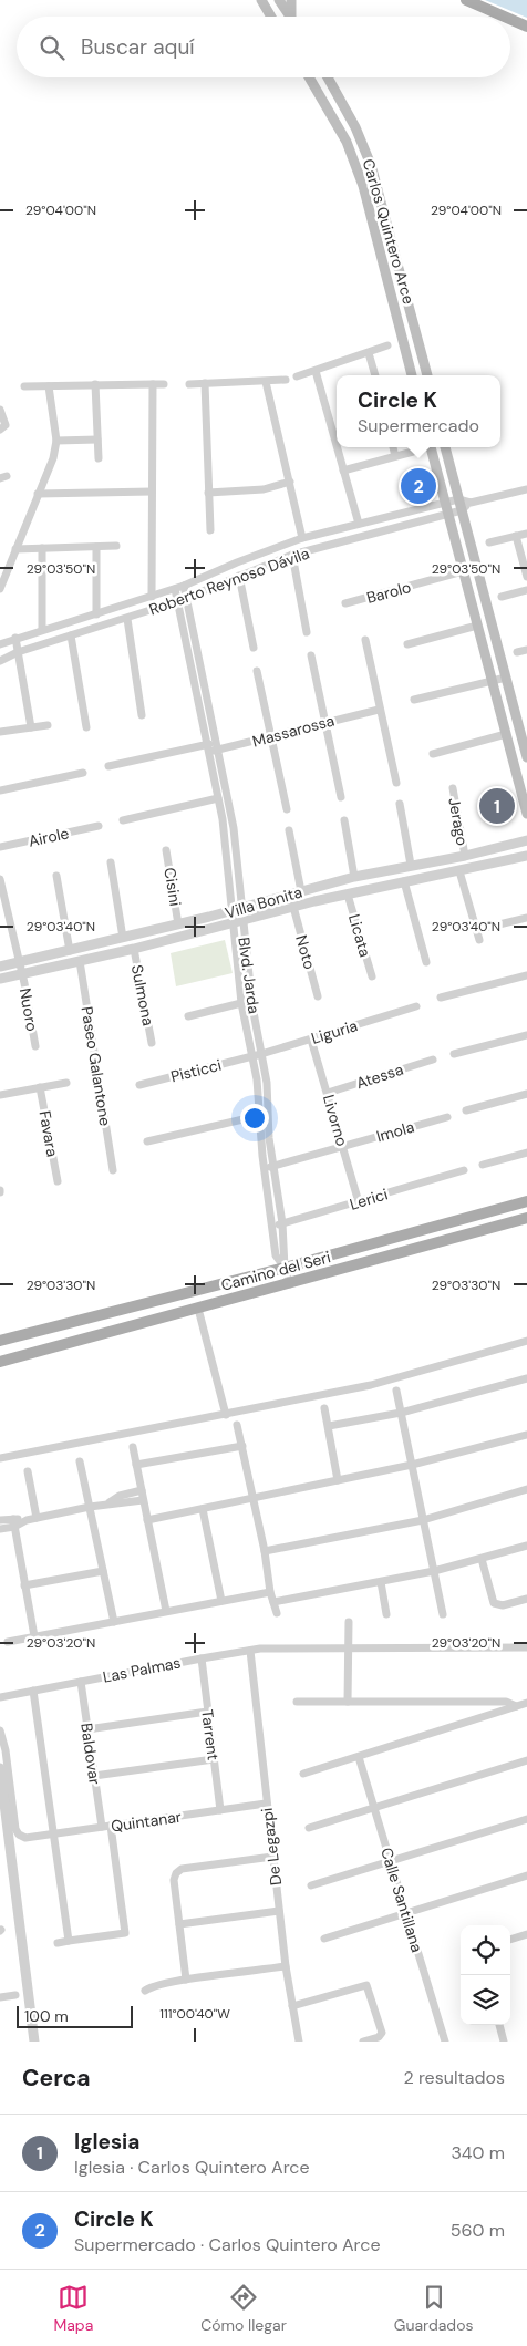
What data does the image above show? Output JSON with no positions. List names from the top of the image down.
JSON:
{
  "streets": {
    "main road": ["Carlos Quintero Arce", "Camino del Seri"],
    "street": [
      "Roberto Reynoso Dávila",
      "Barolo",
      "Massarossa",
      "Jerago",
      "Airole",
      "Cisini",
      "Villa Bonita",
      "Licata",
      "Noto",
      "Blvd. Jarda",
      "Sulmona",
      "Nuoro",
      "Liguria",
      "Paseo Galantone",
      "Pisticci",
      "Atessa",
      "Livorno",
      "Imola",
      "Favara",
      "Lerici",
      "Las Palmas",
      "Tarrent",
      "Baldovar",
      "Quintanar",
      "De Legazpi",
      "Calle Santillana"
    ]
  },
  "crossings": [
    ["Roberto Reynoso Dávila", "Blvd. Jarda"],
    ["Massarossa", "Blvd. Jarda"],
    ["Jerago", "Villa Bonita"],
    ["Cisini", "Villa Bonita"],
    ["Villa Bonita", "Licata"],
    ["Villa Bonita", "Noto"],
    ["Villa Bonita", "Blvd. Jarda"],
    ["Villa Bonita", "Sulmona"],
    ["Villa Bonita", "Nuoro"],
    ["Villa Bonita", "Paseo Galantone"],
    ["Blvd. Jarda", "Liguria"],
    ["Blvd. Jarda", "Pisticci"],
    ["Blvd. Jarda", "Imola"],
    ["Blvd. Jarda", "Lerici"],
    ["Blvd. Jarda", "Camino del Seri"],
    ["Liguria", "Pisticci"],
    ["Liguria", "Livorno"],
    ["Atessa", "Livorno"],
    ["Livorno", "Imola"],
    ["Livorno", "Lerici"],
    ["Las Palmas", "Tarrent"],
    ["Las Palmas", "Baldovar"],
    ["Las Palmas", "De Legazpi"],
    ["Tarrent", "Quintanar"],
    ["Baldovar", "Quintanar"],
    ["Quintanar", "De Legazpi"]
  ],
  "scale_bar": "100 m",
  "page": {
    "search": "Buscar aquí",
    "popup": ["Circle K", "Supermercado"],
    "pins": ["2", "1"],
    "scale": "100 m",
    "heading": ["Cerca", "2 resultados"],
    "list": [
      {
        "mark": "1",
        "name": "Iglesia",
        "note": "Iglesia · Carlos Quintero Arce",
        "value": "340 m"
      },
      {
        "mark": "2",
        "name": "Circle K",
        "note": "Supermercado · Carlos Quintero Arce",
        "value": "560 m"
      }
    ],
    "nav": ["Mapa", "Cómo llegar", "Guardados"]
  },
  "coordinates": [
    "29°04'00\"N",
    "29°03'50\"N",
    "29°03'40\"N",
    "29°03'30\"N",
    "29°03'20\"N",
    "111°00'40\"W"
  ]
}
